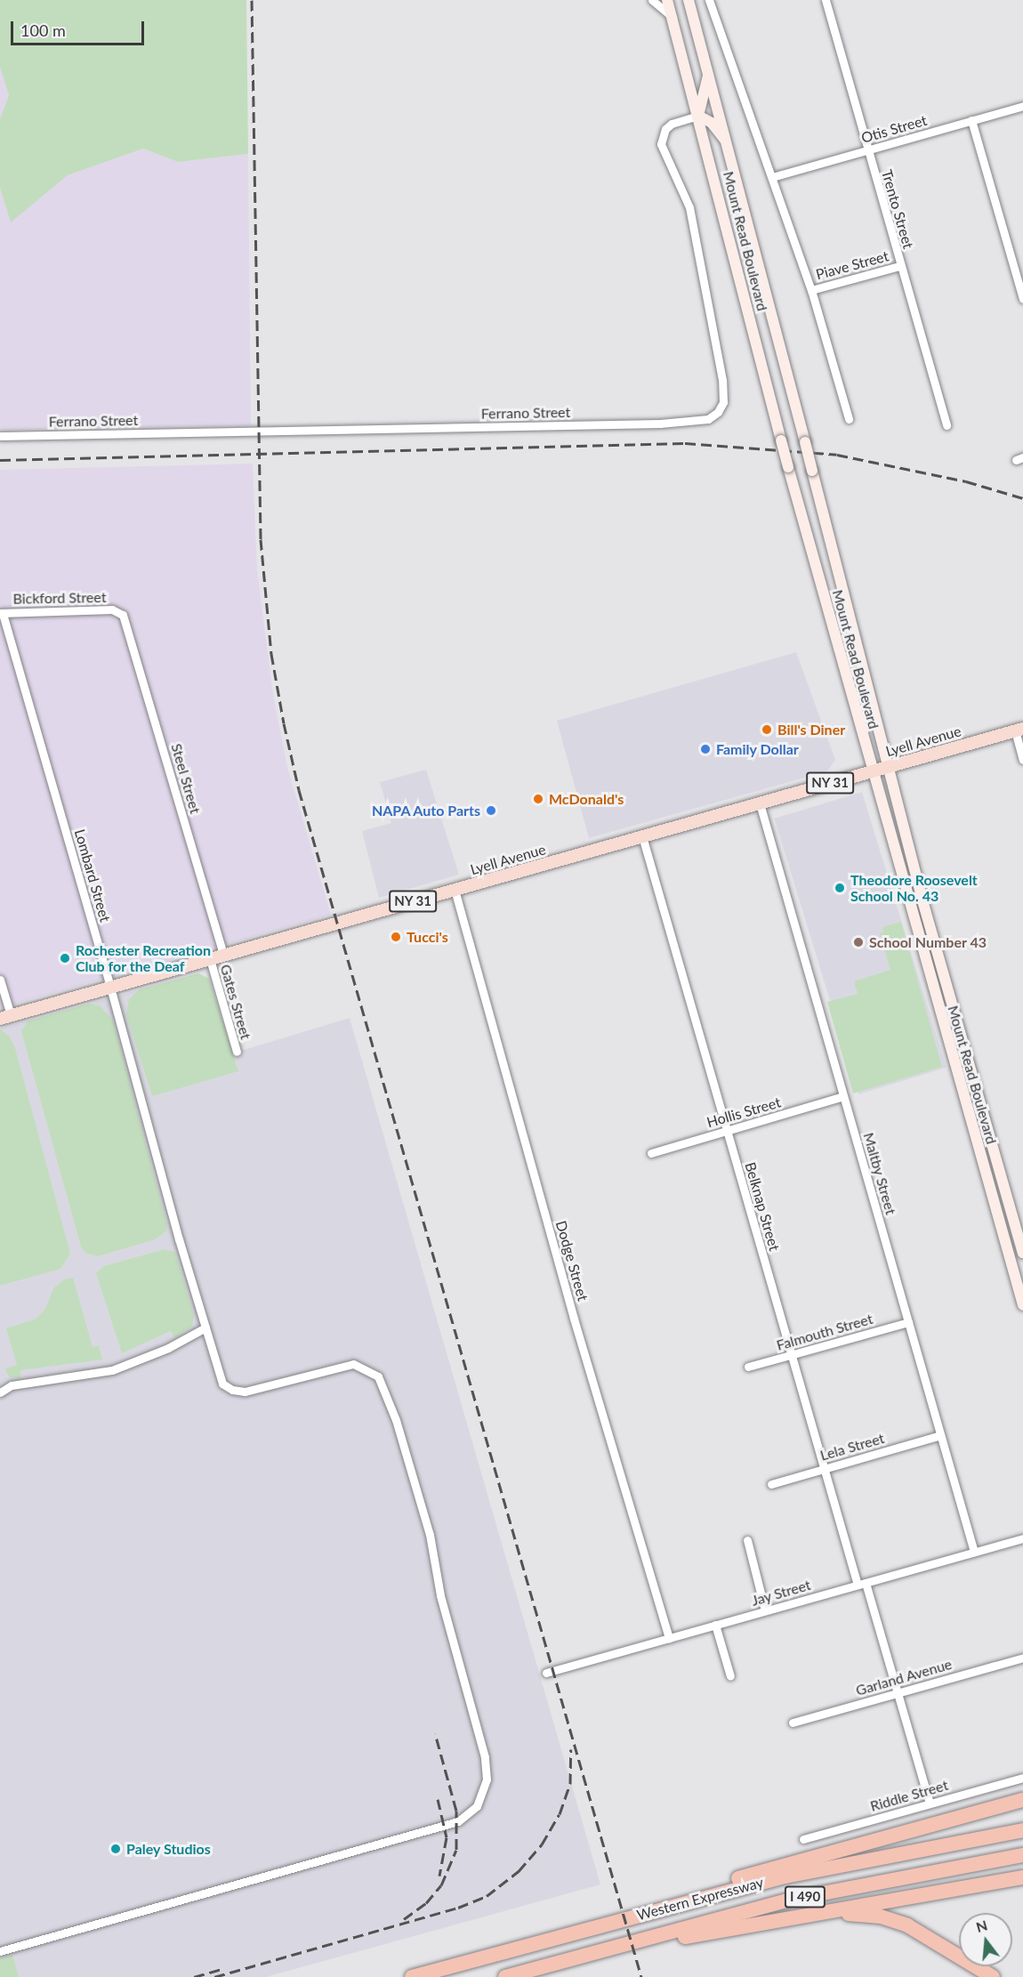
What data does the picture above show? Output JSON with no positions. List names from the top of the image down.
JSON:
{
  "streets": {
    "highway": ["I 490", "Western Expressway"],
    "main road": ["Mount Read Boulevard", "Lyell Avenue", "NY 31"],
    "street": [
      "Otis Street",
      "Trento Street",
      "Piave Street",
      "Ferrano Street",
      "Bickford Street",
      "Steel Street",
      "Lombard Street",
      "Gates Street",
      "Hollis Street",
      "Maltby Street",
      "Belknap Street",
      "Dodge Street",
      "Falmouth Street",
      "Lela Street",
      "Jay Street",
      "Garland Avenue",
      "Riddle Street"
    ]
  },
  "crossings": [
    ["Otis Street", "Trento Street"],
    ["Trento Street", "Piave Street"],
    ["Mount Read Boulevard", "Ferrano Street"],
    ["Mount Read Boulevard", "Lyell Avenue"],
    ["Bickford Street", "Steel Street"],
    ["Bickford Street", "Lombard Street"],
    ["Lyell Avenue", "Steel Street"],
    ["Lyell Avenue", "Lombard Street"],
    ["Lyell Avenue", "Gates Street"],
    ["Lyell Avenue", "Maltby Street"],
    ["Lyell Avenue", "Belknap Street"],
    ["Lyell Avenue", "Dodge Street"],
    ["Hollis Street", "Maltby Street"],
    ["Hollis Street", "Belknap Street"],
    ["Maltby Street", "Falmouth Street"],
    ["Maltby Street", "Lela Street"],
    ["Maltby Street", "Jay Street"],
    ["Belknap Street", "Falmouth Street"],
    ["Belknap Street", "Lela Street"],
    ["Belknap Street", "Jay Street"],
    ["Belknap Street", "Garland Avenue"],
    ["Belknap Street", "Riddle Street"],
    ["Dodge Street", "Jay Street"]
  ],
  "places": [
    "Bill's Diner",
    "Family Dollar",
    "McDonald's",
    "NAPA Auto Parts",
    "Theodore Roosevelt School No. 43",
    "Tucci's",
    "School Number 43",
    "Rochester Recreation Club for the Deaf",
    "Paley Studios"
  ],
  "scale_bar": "100 m",
  "north": "top"
}
